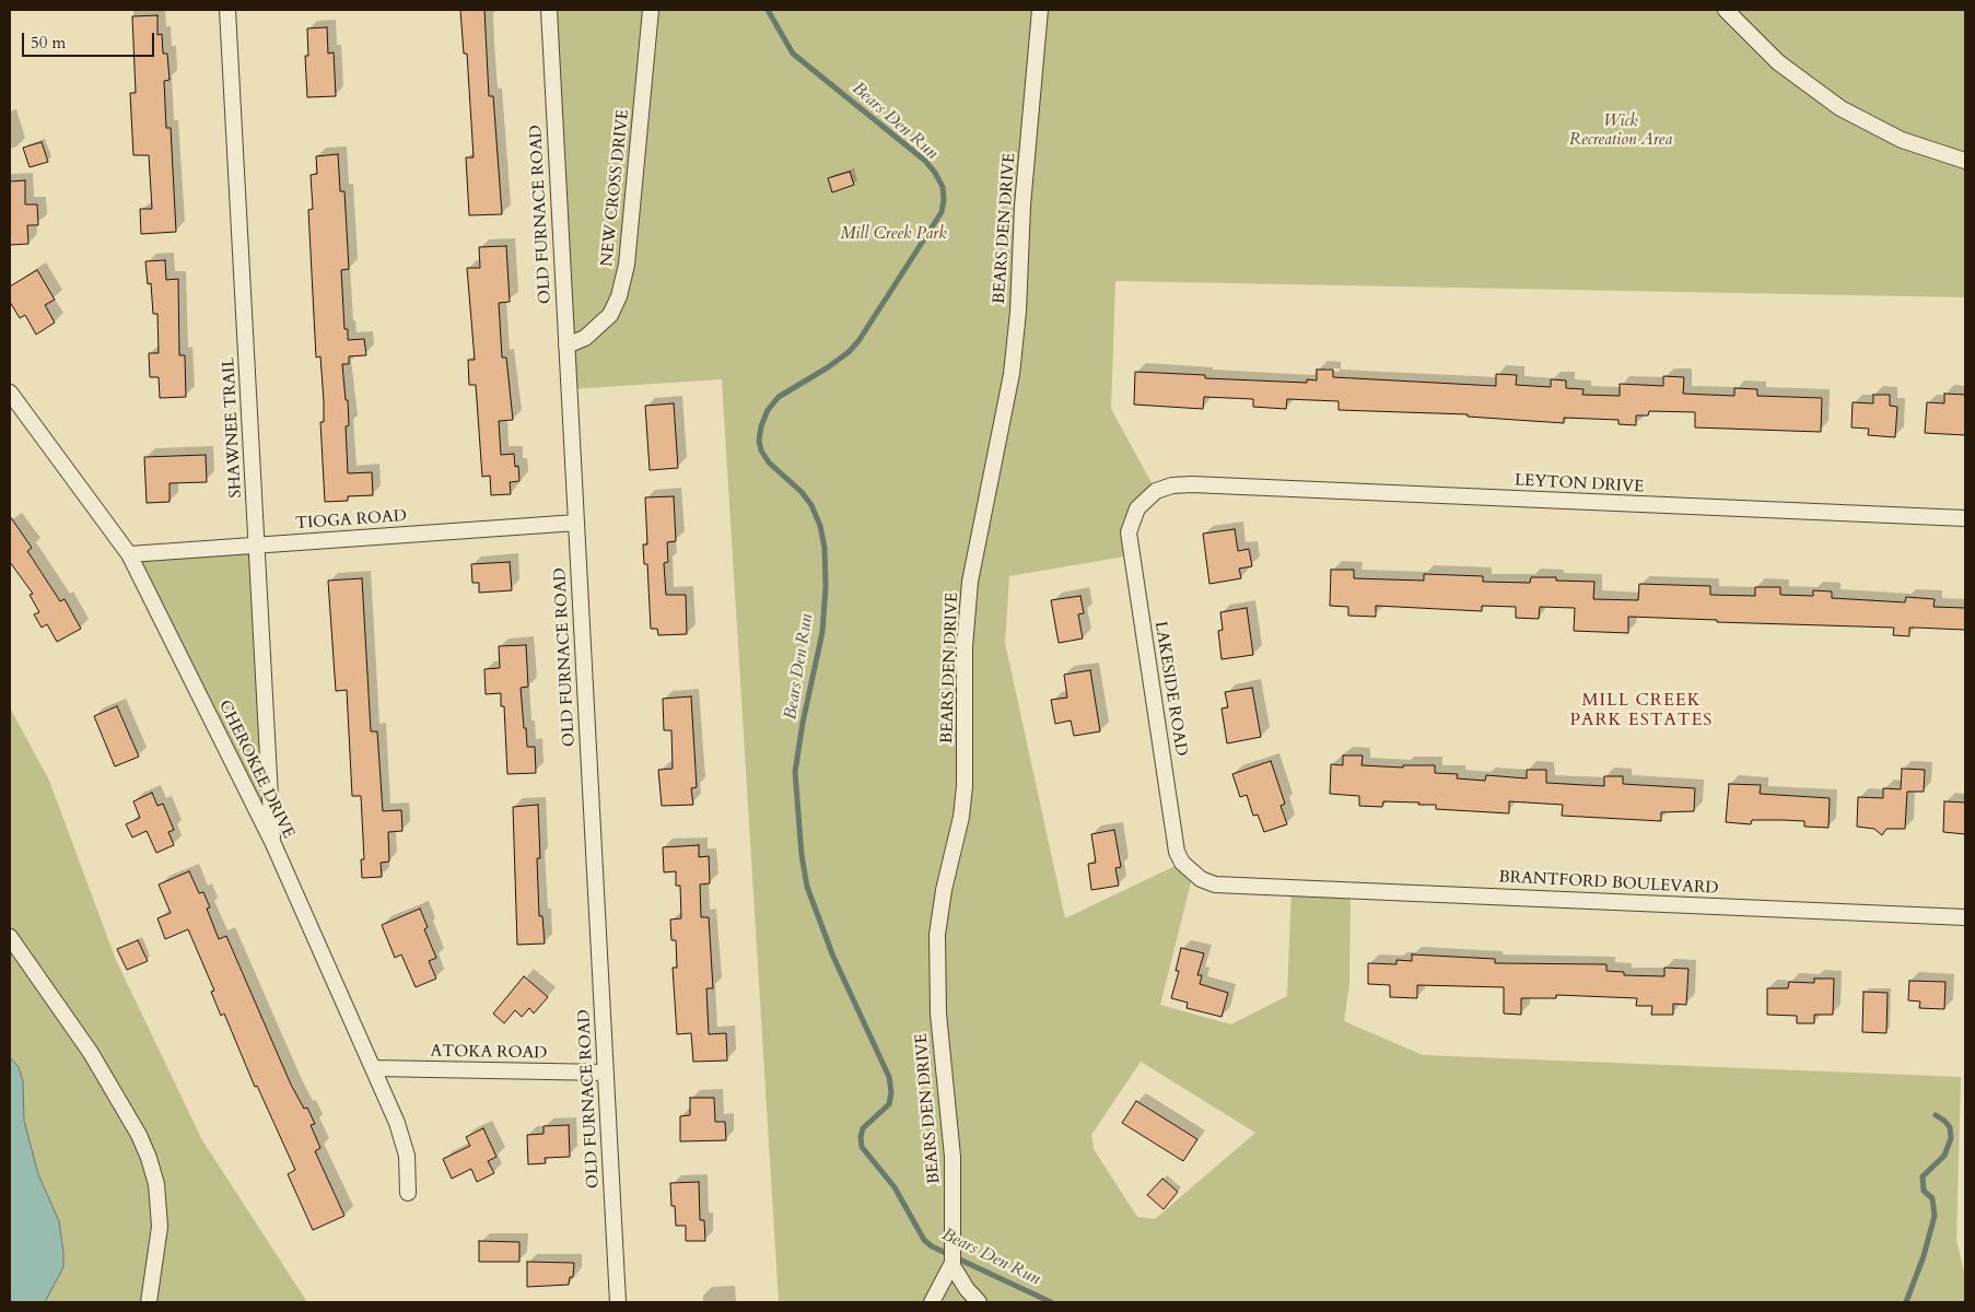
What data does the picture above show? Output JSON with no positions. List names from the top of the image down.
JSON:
{
  "streets": {
    "street": [
      "NEW CROSS DRIVE",
      "OLD FURNACE ROAD",
      "BEARS DEN DRIVE",
      "SHAWNEE TRAIL",
      "LEYTON DRIVE",
      "TIOGA ROAD",
      "LAKESIDE ROAD",
      "CHEROKEE DRIVE",
      "BRANTFORD BOULEVARD",
      "ATOKA ROAD"
    ]
  },
  "crossings": [
    ["NEW CROSS DRIVE", "OLD FURNACE ROAD"],
    ["OLD FURNACE ROAD", "TIOGA ROAD"],
    ["OLD FURNACE ROAD", "ATOKA ROAD"],
    ["SHAWNEE TRAIL", "TIOGA ROAD"],
    ["SHAWNEE TRAIL", "CHEROKEE DRIVE"],
    ["LEYTON DRIVE", "LAKESIDE ROAD"],
    ["TIOGA ROAD", "CHEROKEE DRIVE"],
    ["LAKESIDE ROAD", "BRANTFORD BOULEVARD"],
    ["CHEROKEE DRIVE", "ATOKA ROAD"]
  ],
  "districts": ["MILL CREEK PARK ESTATES"],
  "water": ["Bears Den Run"],
  "parks": ["Wick Recreation Area", "Mill Creek Park"],
  "scale_bar": "50 m"
}
